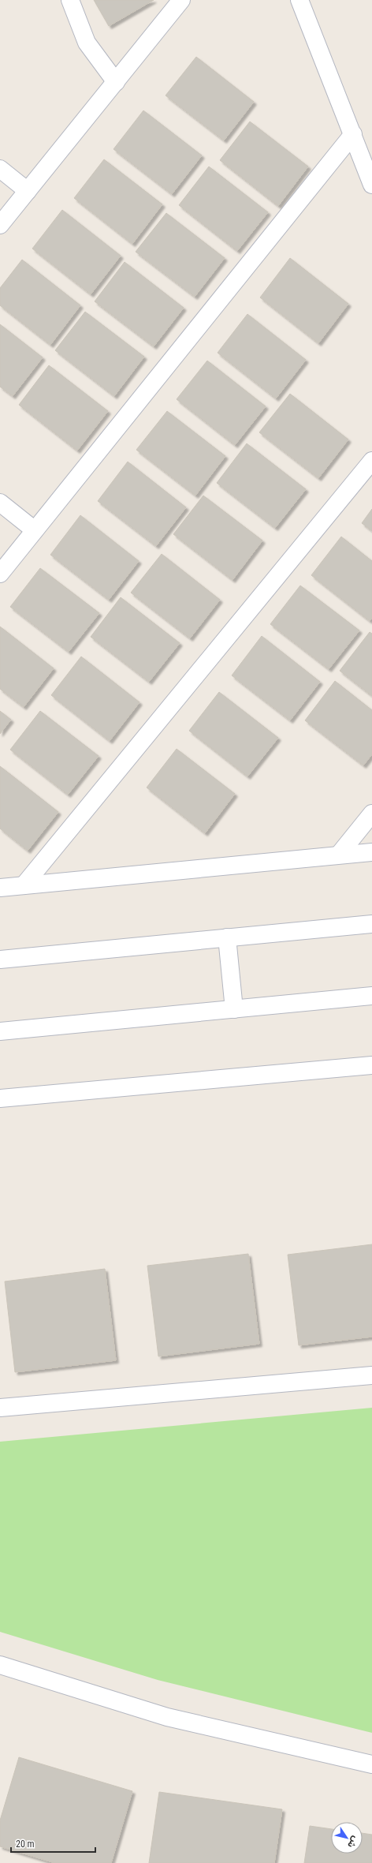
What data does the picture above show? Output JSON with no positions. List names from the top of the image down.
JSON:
{
  "scale_bar": "20 m",
  "north": "bottom right"
}
